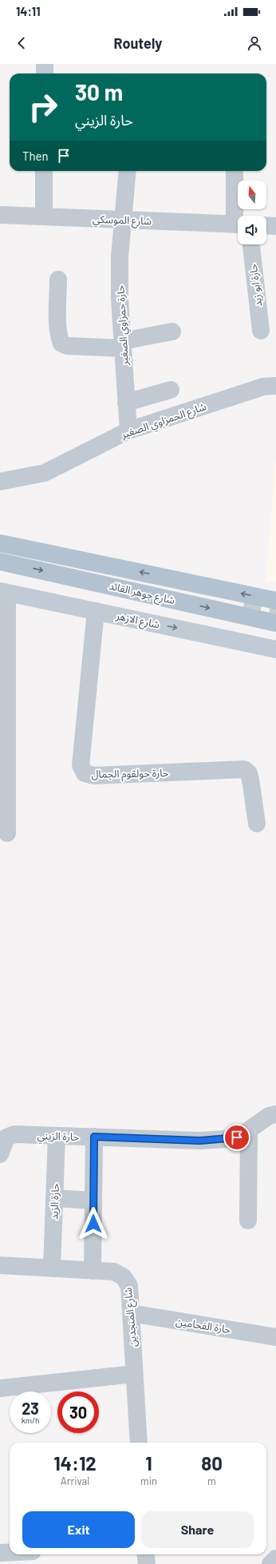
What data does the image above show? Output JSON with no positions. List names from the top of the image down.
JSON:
{
  "streets": {
    "main road": ["شارع جوهر القائد", "شارع الازهر"],
    "street": [
      "شارع الموسكي",
      "حارة ابو زيد",
      "حارة حمزاوي الصغير",
      "شارع الحمزاوي الصغير",
      "حارة حولقوم الجمال",
      "حارة الزيني",
      "حارة الزيد",
      "شارع المنجدين",
      "حارة الفحامين"
    ]
  },
  "crossings": [
    ["شارع الموسكي", "حارة حمزاوي الصغير"],
    ["حارة حمزاوي الصغير", "شارع الحمزاوي الصغير"],
    ["شارع الازهر", "حارة حولقوم الجمال"],
    ["حارة الزيني", "حارة الزيد"],
    ["حارة الزيد", "شارع المنجدين"],
    ["شارع المنجدين", "حارة الفحامين"]
  ],
  "one_way": ["شارع الازهر"],
  "north": "top",
  "page": {
    "status": "14:11",
    "header": "Routely",
    "turn": ["30 m", "حارة الزيني"],
    "then": "Then",
    "speed": "23 km/h",
    "limit": "30",
    "eta": [
      "14:12",
      "Arrival",
      "1",
      "min",
      "80",
      "m"
    ],
    "buttons": ["Exit", "Share"]
  }
}
